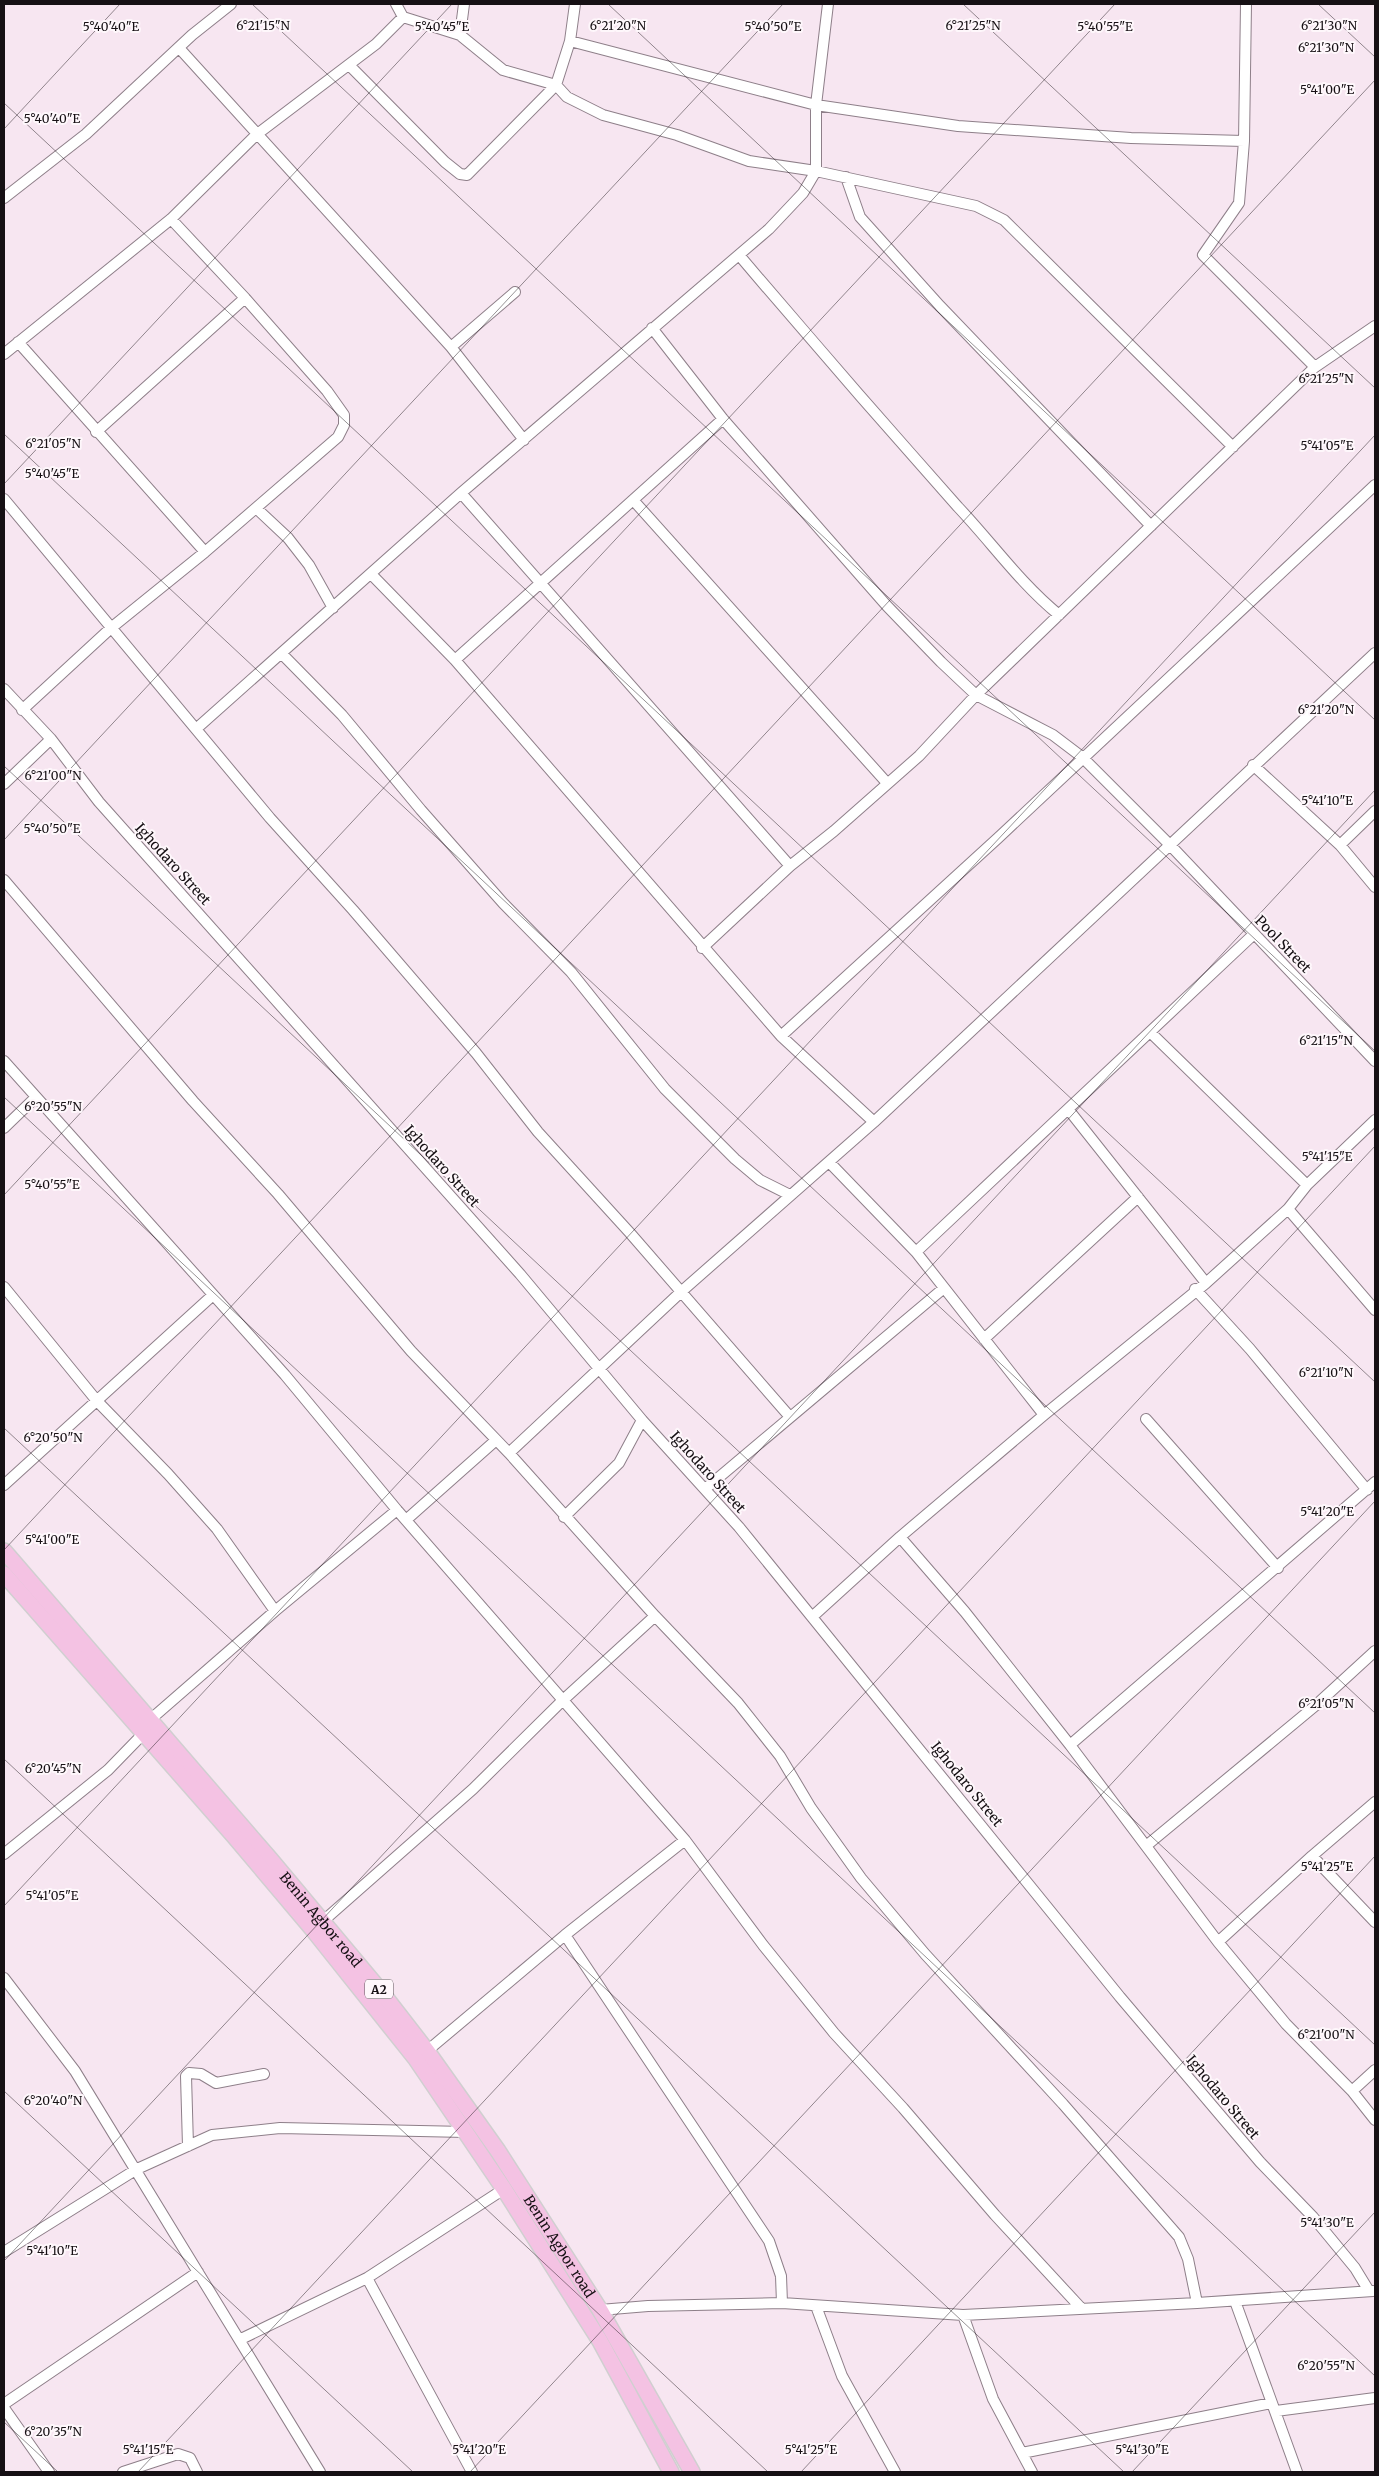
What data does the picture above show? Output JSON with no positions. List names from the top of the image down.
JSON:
{
  "streets": {
    "highway": ["Benin Agbor road", "A2"],
    "street": ["Ighodaro Street", "Pool Street"]
  },
  "coordinates": [
    "6°21'15\"N",
    "6°21'20\"N",
    "6°21'25\"N",
    "6°21'30\"N",
    "5°40'40\"E",
    "5°40'45\"E",
    "5°40'55\"E",
    "5°40'50\"E",
    "5°41'00\"E",
    "6°21'05\"N",
    "5°41'05\"E",
    "6°21'00\"N",
    "5°41'10\"E",
    "6°20'55\"N",
    "5°41'15\"E",
    "6°21'10\"N",
    "6°20'50\"N",
    "5°41'20\"E",
    "6°20'45\"N",
    "5°41'25\"E",
    "6°20'40\"N",
    "5°41'30\"E",
    "6°20'35\"N"
  ]
}
